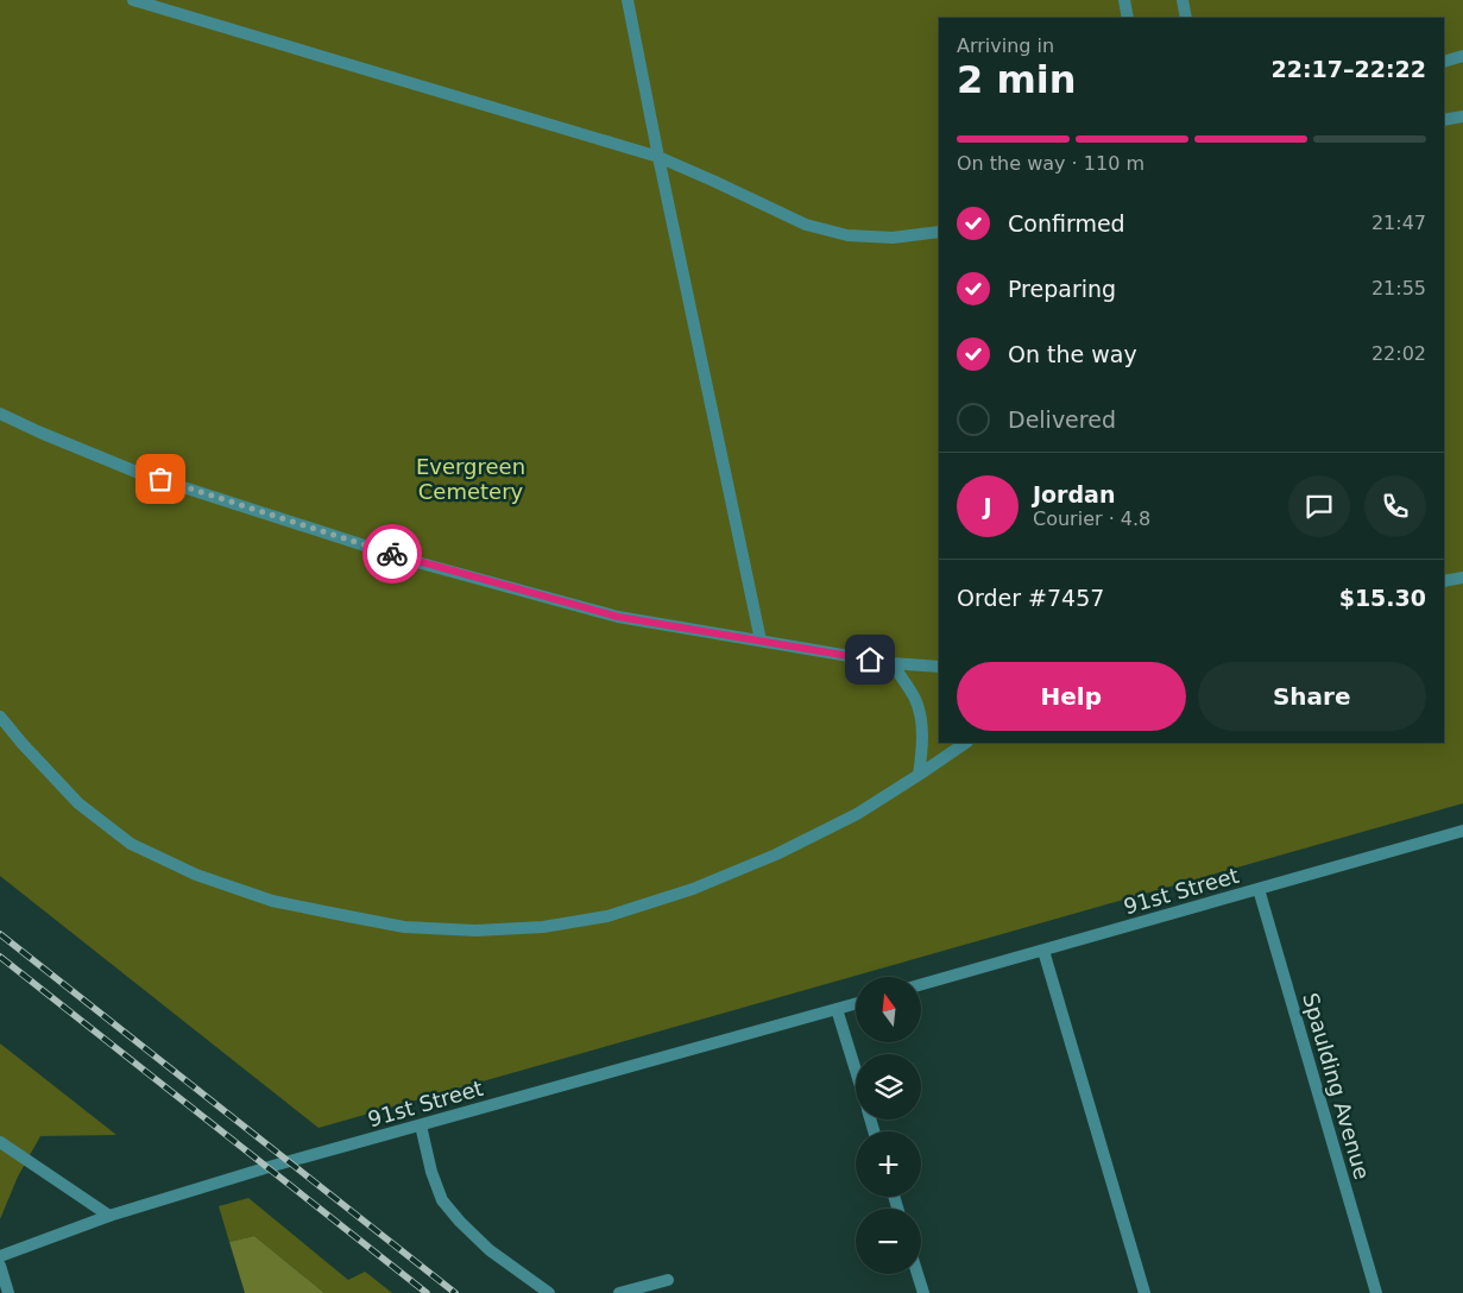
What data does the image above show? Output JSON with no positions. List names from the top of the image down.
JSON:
{
  "streets": {
    "street": ["91st Street", "Spaulding Avenue"]
  },
  "crossings": [
    ["91st Street", "Spaulding Avenue"]
  ],
  "parks": ["Evergreen Cemetery"],
  "north": "top",
  "page": {
    "heading": ["2 min", "Arriving in", "22:17–22:22"],
    "panel": [
      "Jordan",
      "Courier · 4.8",
      "Order #7457",
      "$15.30"
    ],
    "bar": "On the way · 110 m",
    "list": [
      ["Confirmed", "21:47"],
      ["Preparing", "21:55"],
      ["On the way", "22:02"],
      "Delivered"
    ],
    "round": "J",
    "buttons": ["Help", "Share"],
    "map_buttons": ["+", "−"]
  }
}
